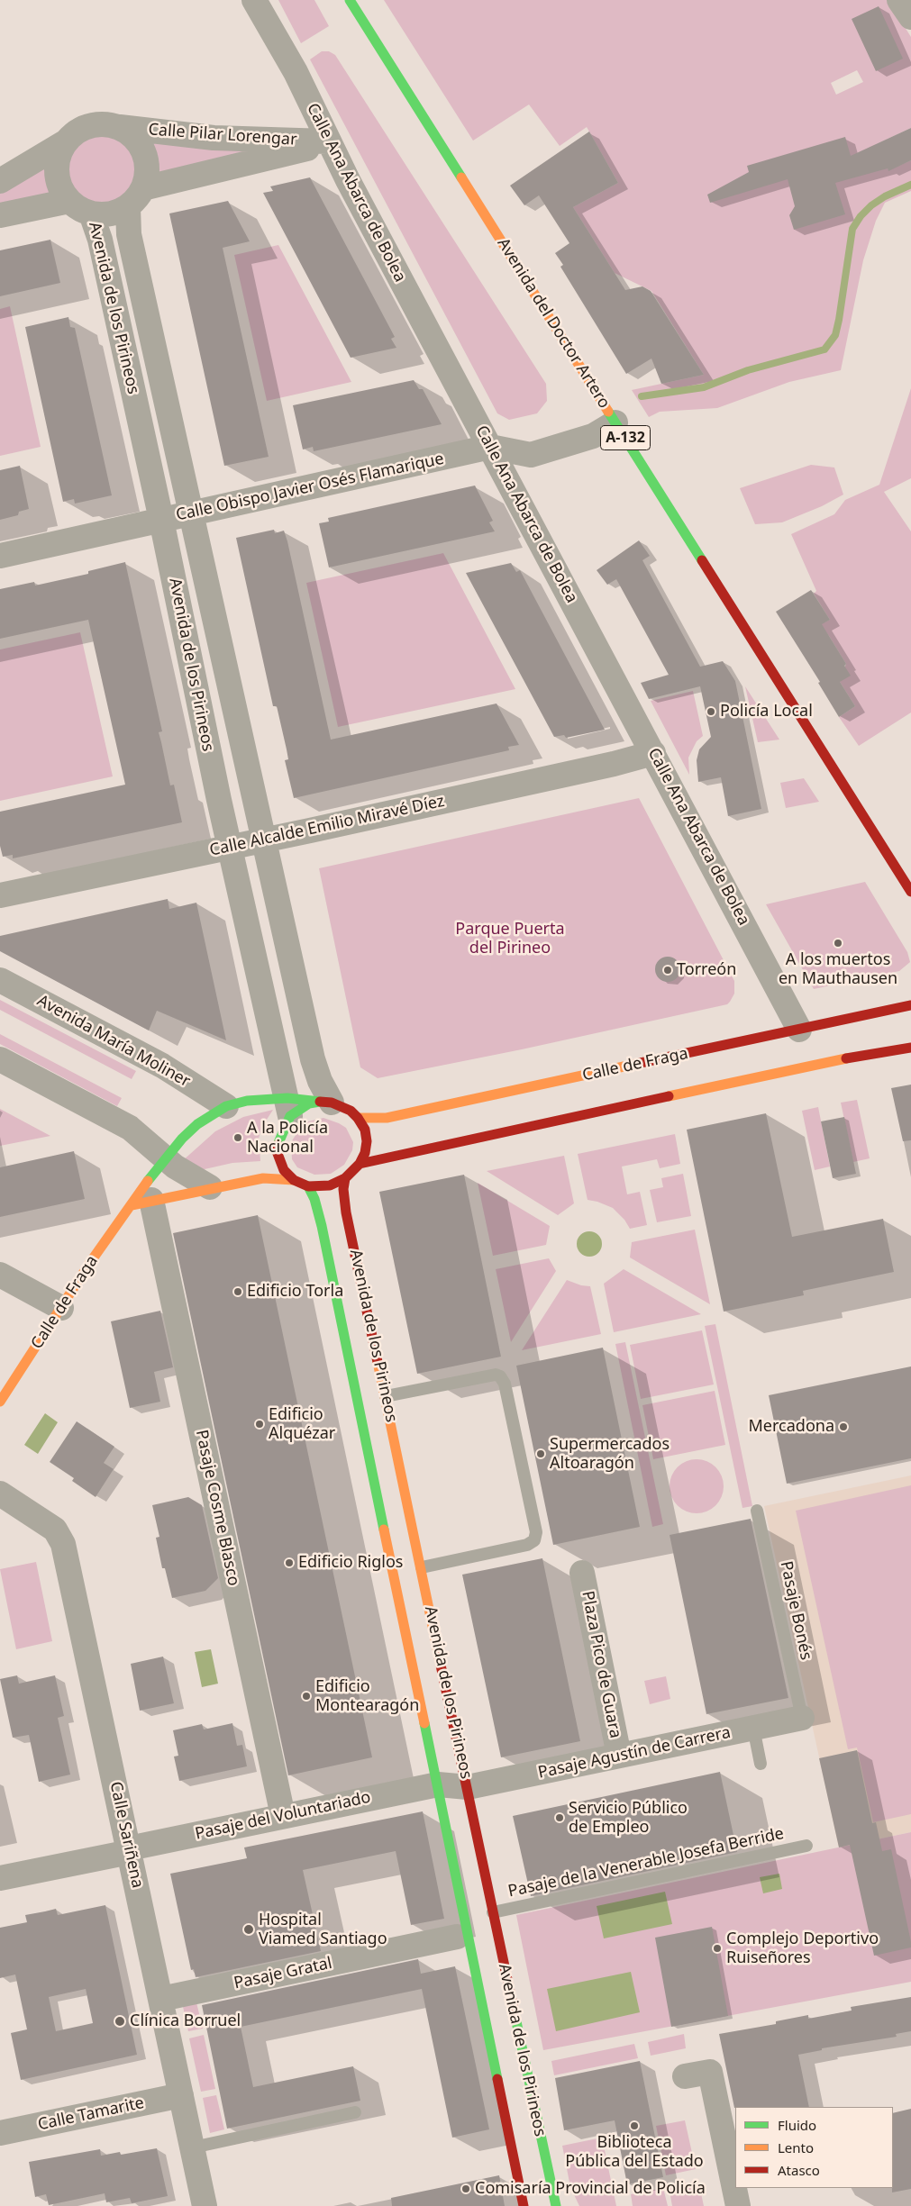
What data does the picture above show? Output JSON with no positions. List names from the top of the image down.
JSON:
{
  "streets": {
    "main road": [
      "Avenida de los Pirineos",
      "Avenida del Doctor Artero",
      "A-132",
      "Calle de Fraga"
    ],
    "street": [
      "Calle Pilar Lorengar",
      "Calle Ana Abarca de Bolea",
      "Calle Obispo Javier Osés Flamarique",
      "Calle Alcalde Emilio Miravé Díez",
      "Avenida María Moliner",
      "Pasaje Cosme Blasco",
      "Plaza Pico de Guara",
      "Pasaje Agustín de Carrera",
      "Pasaje del Voluntariado",
      "Calle Sariñena",
      "Pasaje Gratal",
      "Calle Tamarite"
    ],
    "lane": ["Pasaje Bonés", "Pasaje de la Venerable Josefa Berride"]
  },
  "crossings": [
    ["Calle Pilar Lorengar", "Calle Ana Abarca de Bolea"],
    ["Calle Pilar Lorengar", "Avenida de los Pirineos"],
    ["Calle Ana Abarca de Bolea", "Calle Obispo Javier Osés Flamarique"],
    ["Calle Ana Abarca de Bolea", "Calle Alcalde Emilio Miravé Díez"],
    ["Calle Ana Abarca de Bolea", "Calle de Fraga"],
    ["Avenida de los Pirineos", "Calle Obispo Javier Osés Flamarique"],
    ["Avenida de los Pirineos", "Calle Alcalde Emilio Miravé Díez"],
    ["Avenida de los Pirineos", "Calle de Fraga"],
    ["Avenida de los Pirineos", "Pasaje Agustín de Carrera"],
    ["Avenida de los Pirineos", "Pasaje del Voluntariado"],
    ["Avenida de los Pirineos", "Pasaje de la Venerable Josefa Berride"],
    ["Avenida del Doctor Artero", "Calle Obispo Javier Osés Flamarique"],
    ["Avenida María Moliner", "Calle de Fraga"],
    ["Calle de Fraga", "Pasaje Cosme Blasco"],
    ["Pasaje Cosme Blasco", "Pasaje del Voluntariado"],
    ["Pasaje Bonés", "Pasaje Agustín de Carrera"],
    ["Plaza Pico de Guara", "Pasaje Agustín de Carrera"],
    ["Pasaje Agustín de Carrera", "Pasaje del Voluntariado"],
    ["Pasaje del Voluntariado", "Calle Sariñena"],
    ["Calle Sariñena", "Pasaje Gratal"],
    ["Calle Sariñena", "Calle Tamarite"]
  ],
  "parks": ["Parque Puerta del Pirineo"],
  "places": [
    "Policía Local",
    "A los muertos en Mauthausen",
    "Torreón",
    "A la Policía Nacional",
    "Edificio Torla",
    "Edificio Alquézar",
    "Mercadona",
    "Supermercados Altoaragón",
    "Edificio Riglos",
    "Edificio Montearagón",
    "Servicio Público de Empleo",
    "Hospital Viamed Santiago",
    "Complejo Deportivo Ruiseñores",
    "Clínica Borruel",
    "Biblioteca Pública del Estado",
    "Comisaría Provincial de Policía"
  ],
  "legend": ["Fluido", "Lento", "Atasco"]
}
